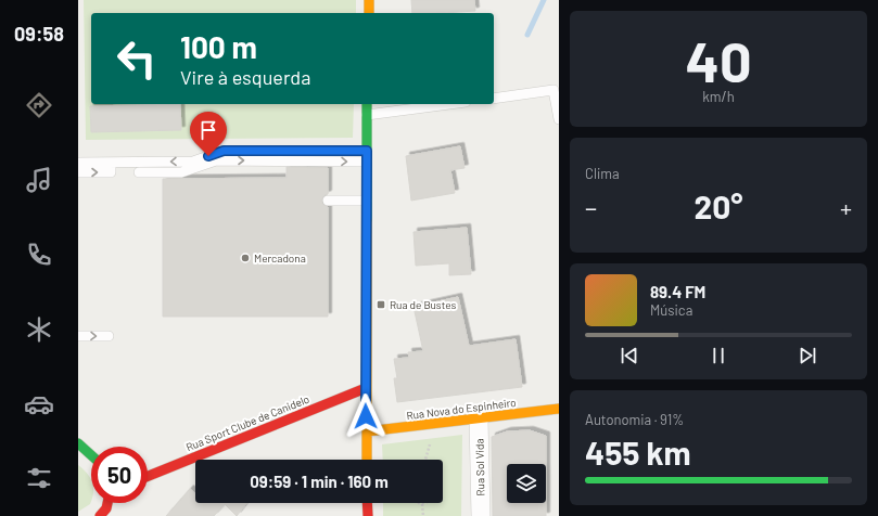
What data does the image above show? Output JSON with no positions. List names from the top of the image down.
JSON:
{
  "streets": {
    "main road": ["Rua Nova do Espinheiro", "Rua Sport Clube de Canidelo"],
    "street": ["Rua Sol Vida"]
  },
  "crossings": [
    ["Rua Nova do Espinheiro", "Rua Sol Vida"]
  ],
  "places": {
    "other": ["Mercadona"],
    "transit": ["Rua de Bustes"]
  },
  "page": {
    "tabs": "09:58",
    "tile": [
      ["40", "km/h"],
      "Clima",
      ["Autonomia · 91%", "455 km"]
    ],
    "turn": ["100 m", "Vire à esquerda"],
    "heat": ["−", "20°", "+"],
    "song": ["89.4 FM", "Música"],
    "limit": "50",
    "trip": "09:59 · 1 min · 160 m"
  }
}
